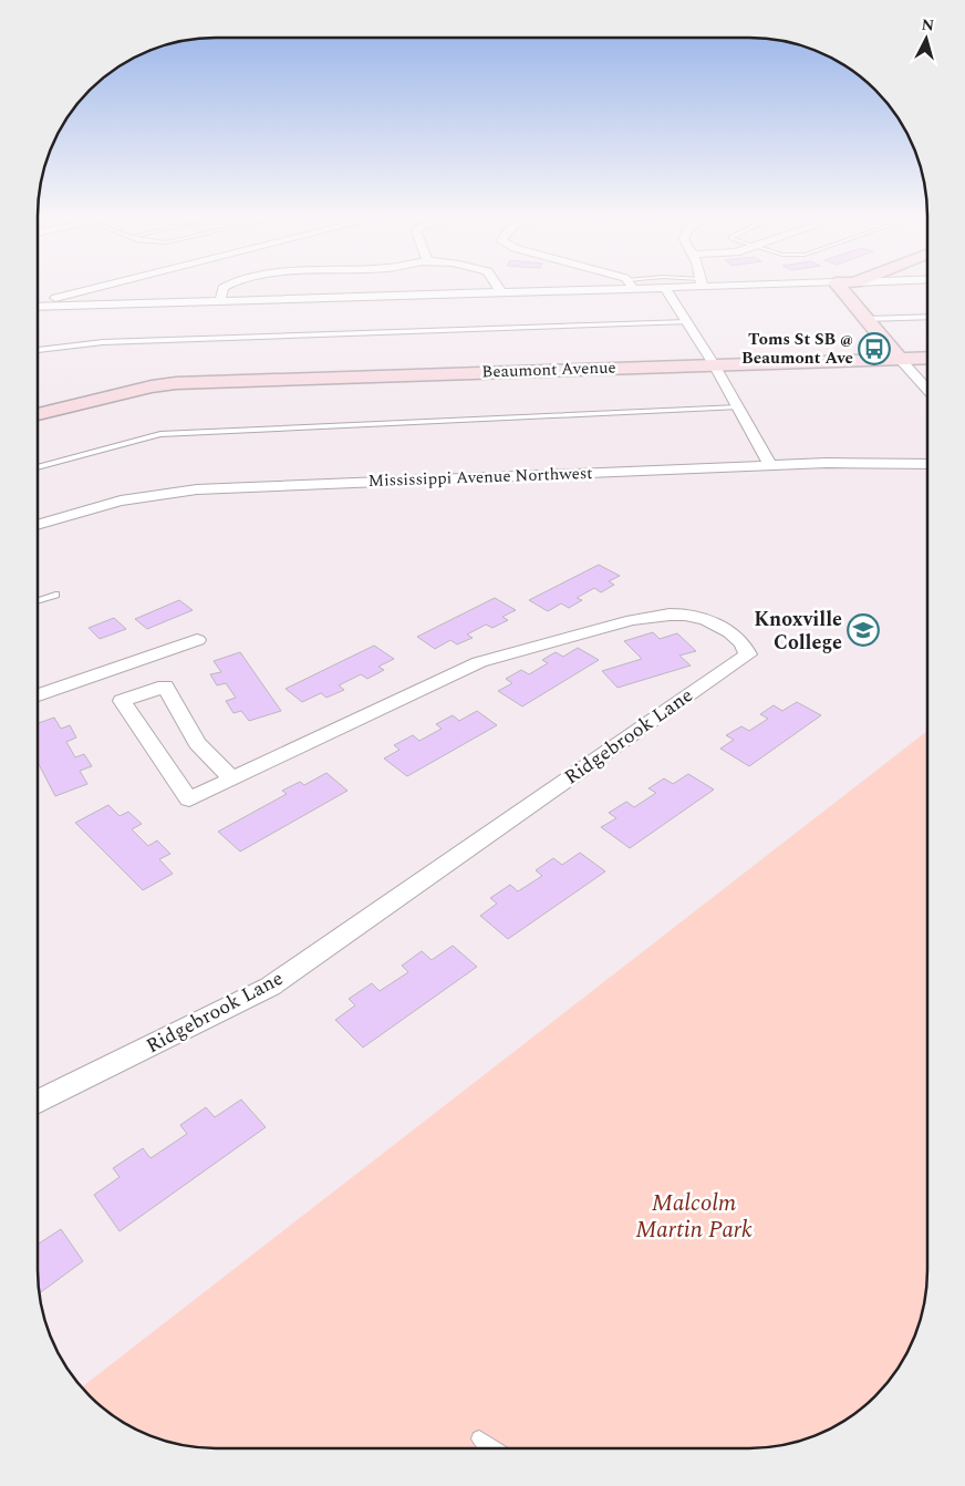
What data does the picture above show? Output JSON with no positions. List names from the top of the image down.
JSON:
{
  "streets": {
    "street": ["Beaumont Avenue", "Mississippi Avenue Northwest", "Ridgebrook Lane"]
  },
  "parks": ["Malcolm Martin Park"],
  "places": {
    "bus stop": ["Toms St SB @ Beaumont Ave"],
    "school or university": ["Knoxville College"]
  },
  "north": "top"
}
